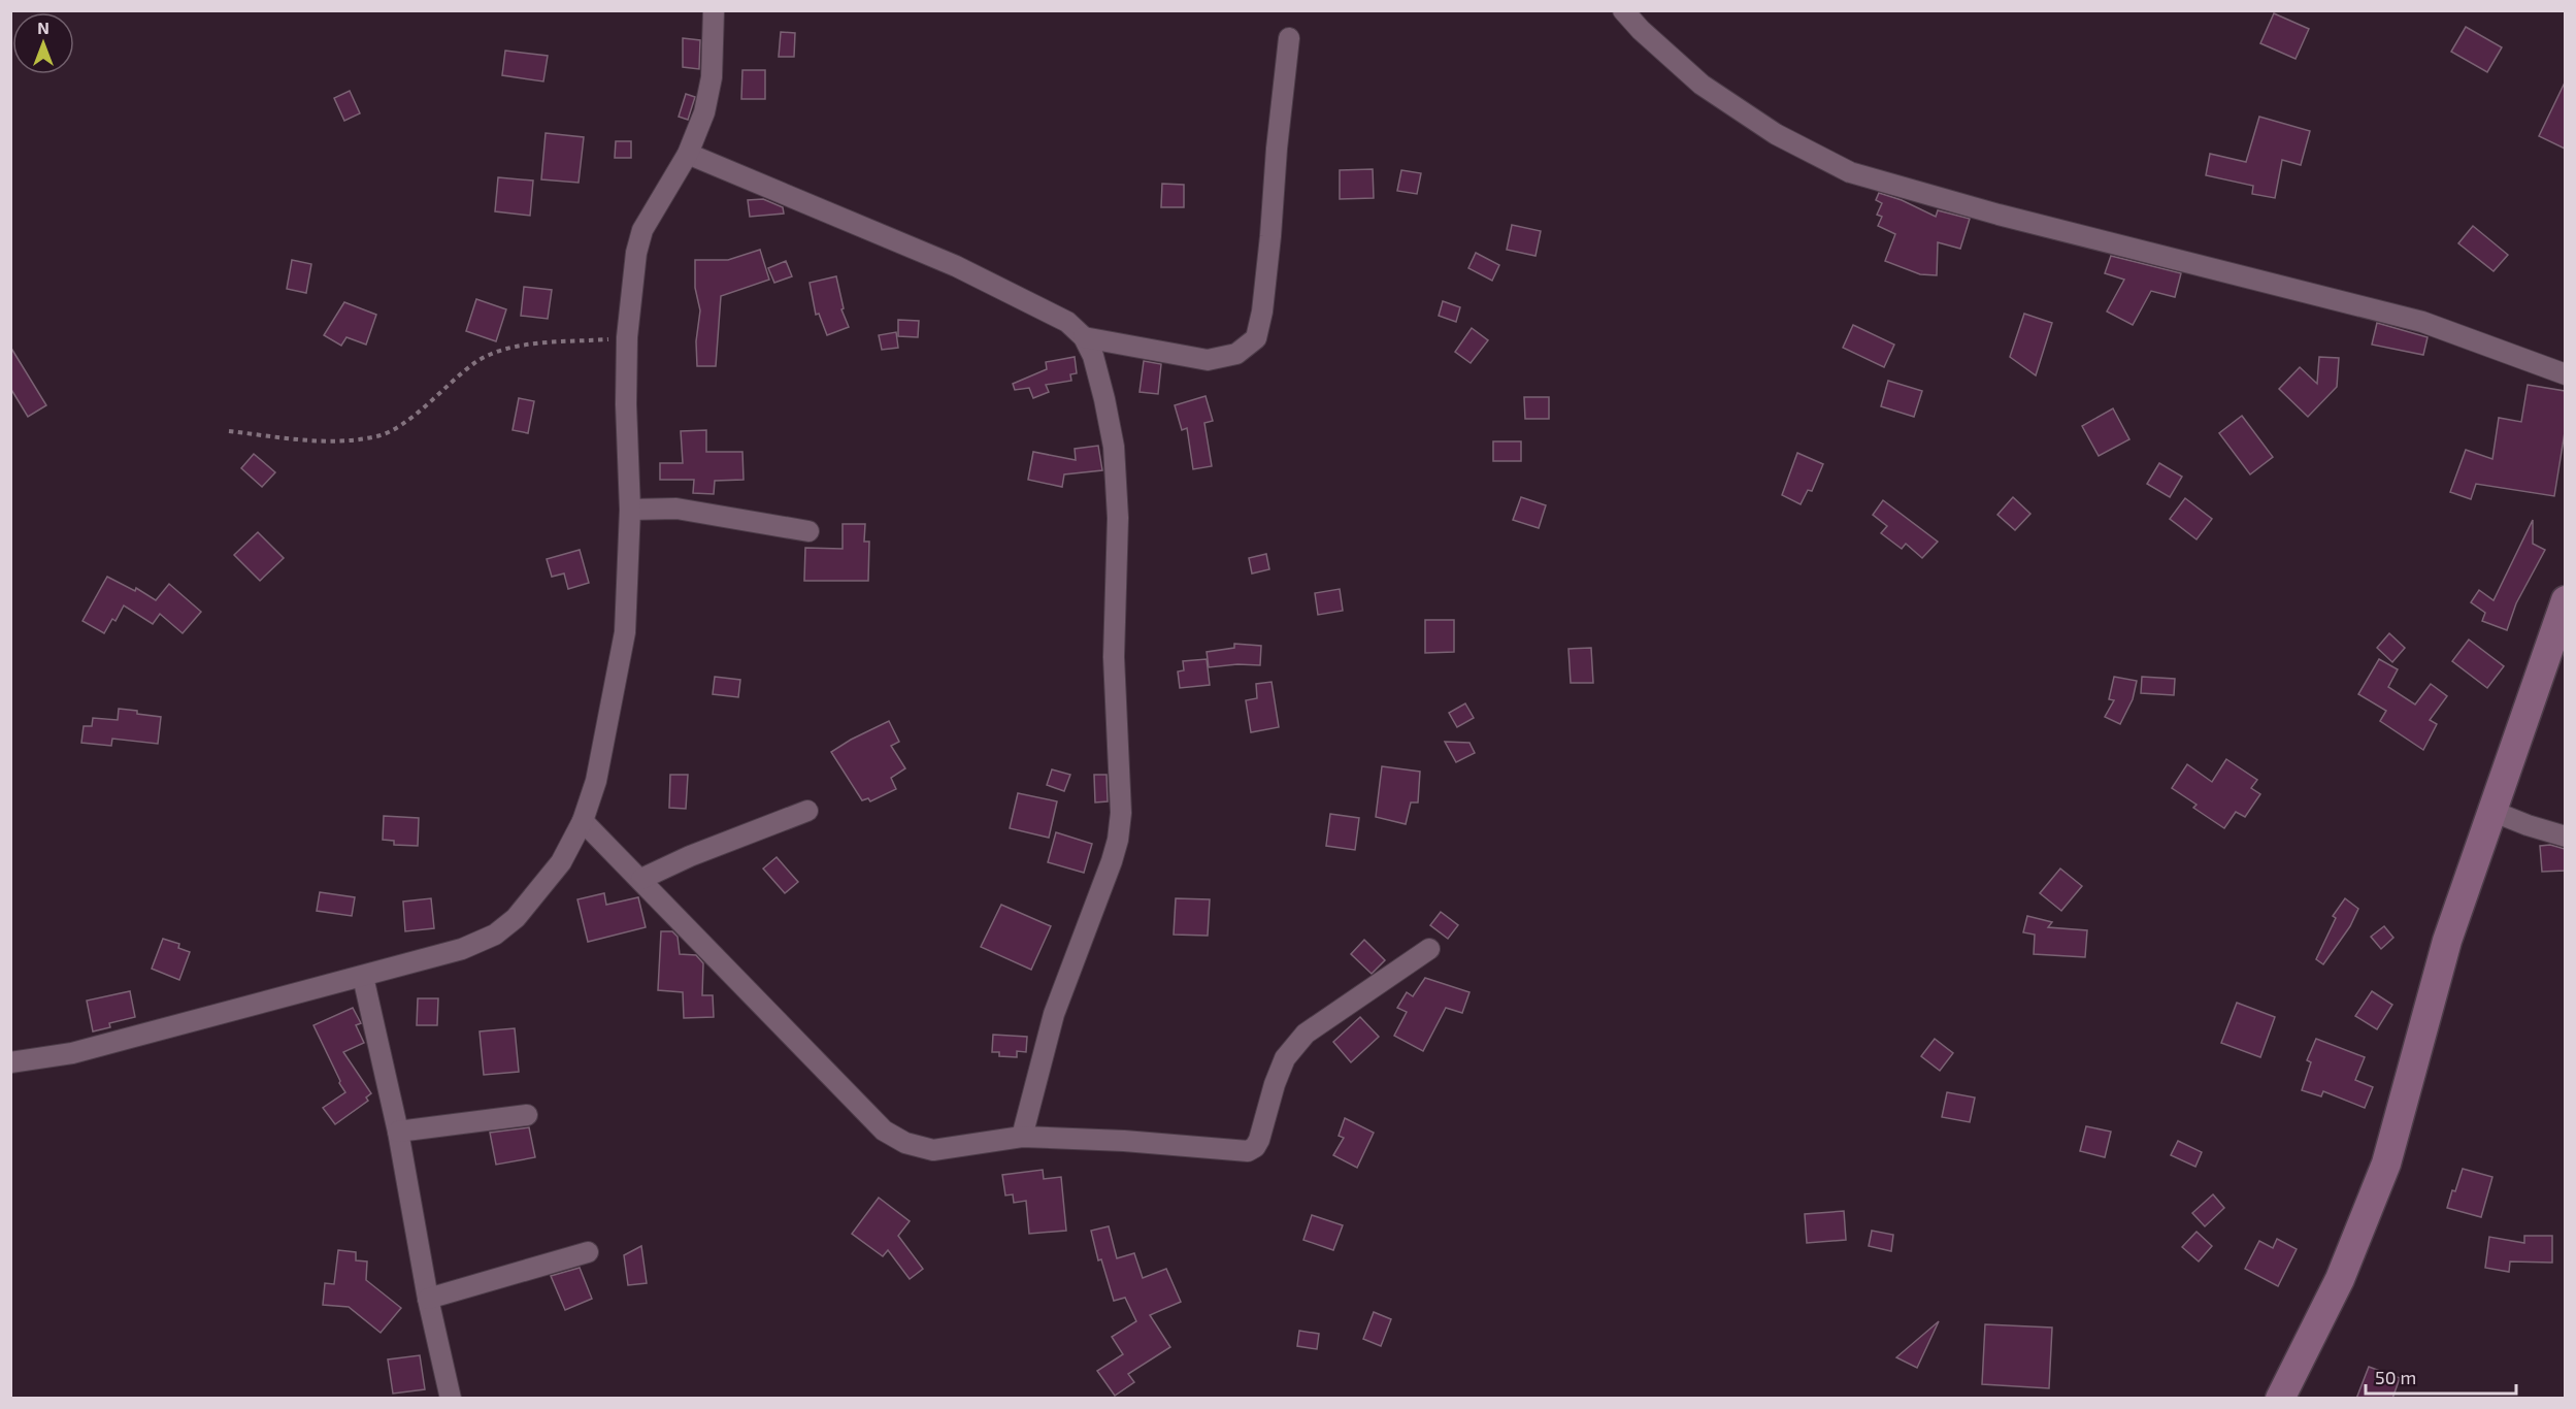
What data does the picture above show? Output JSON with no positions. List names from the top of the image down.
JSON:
{
  "scale_bar": "50 m",
  "north": "top"
}
